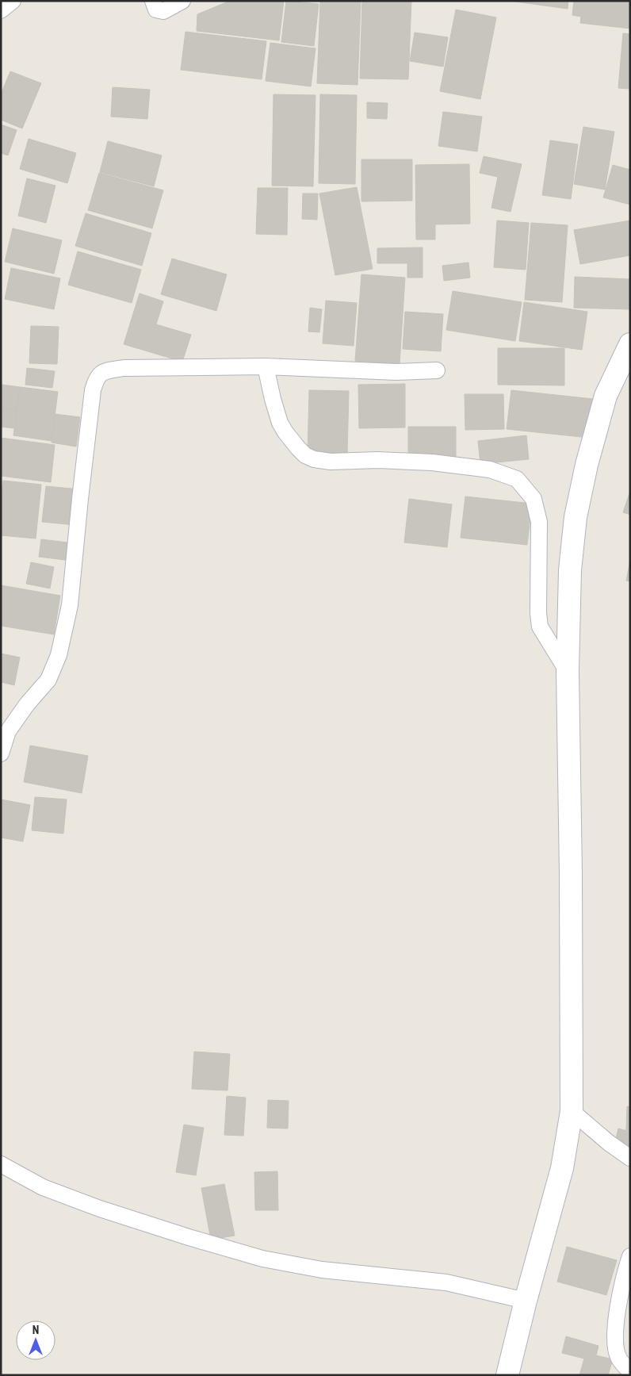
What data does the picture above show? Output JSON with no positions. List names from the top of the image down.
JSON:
{
  "north": "top"
}
